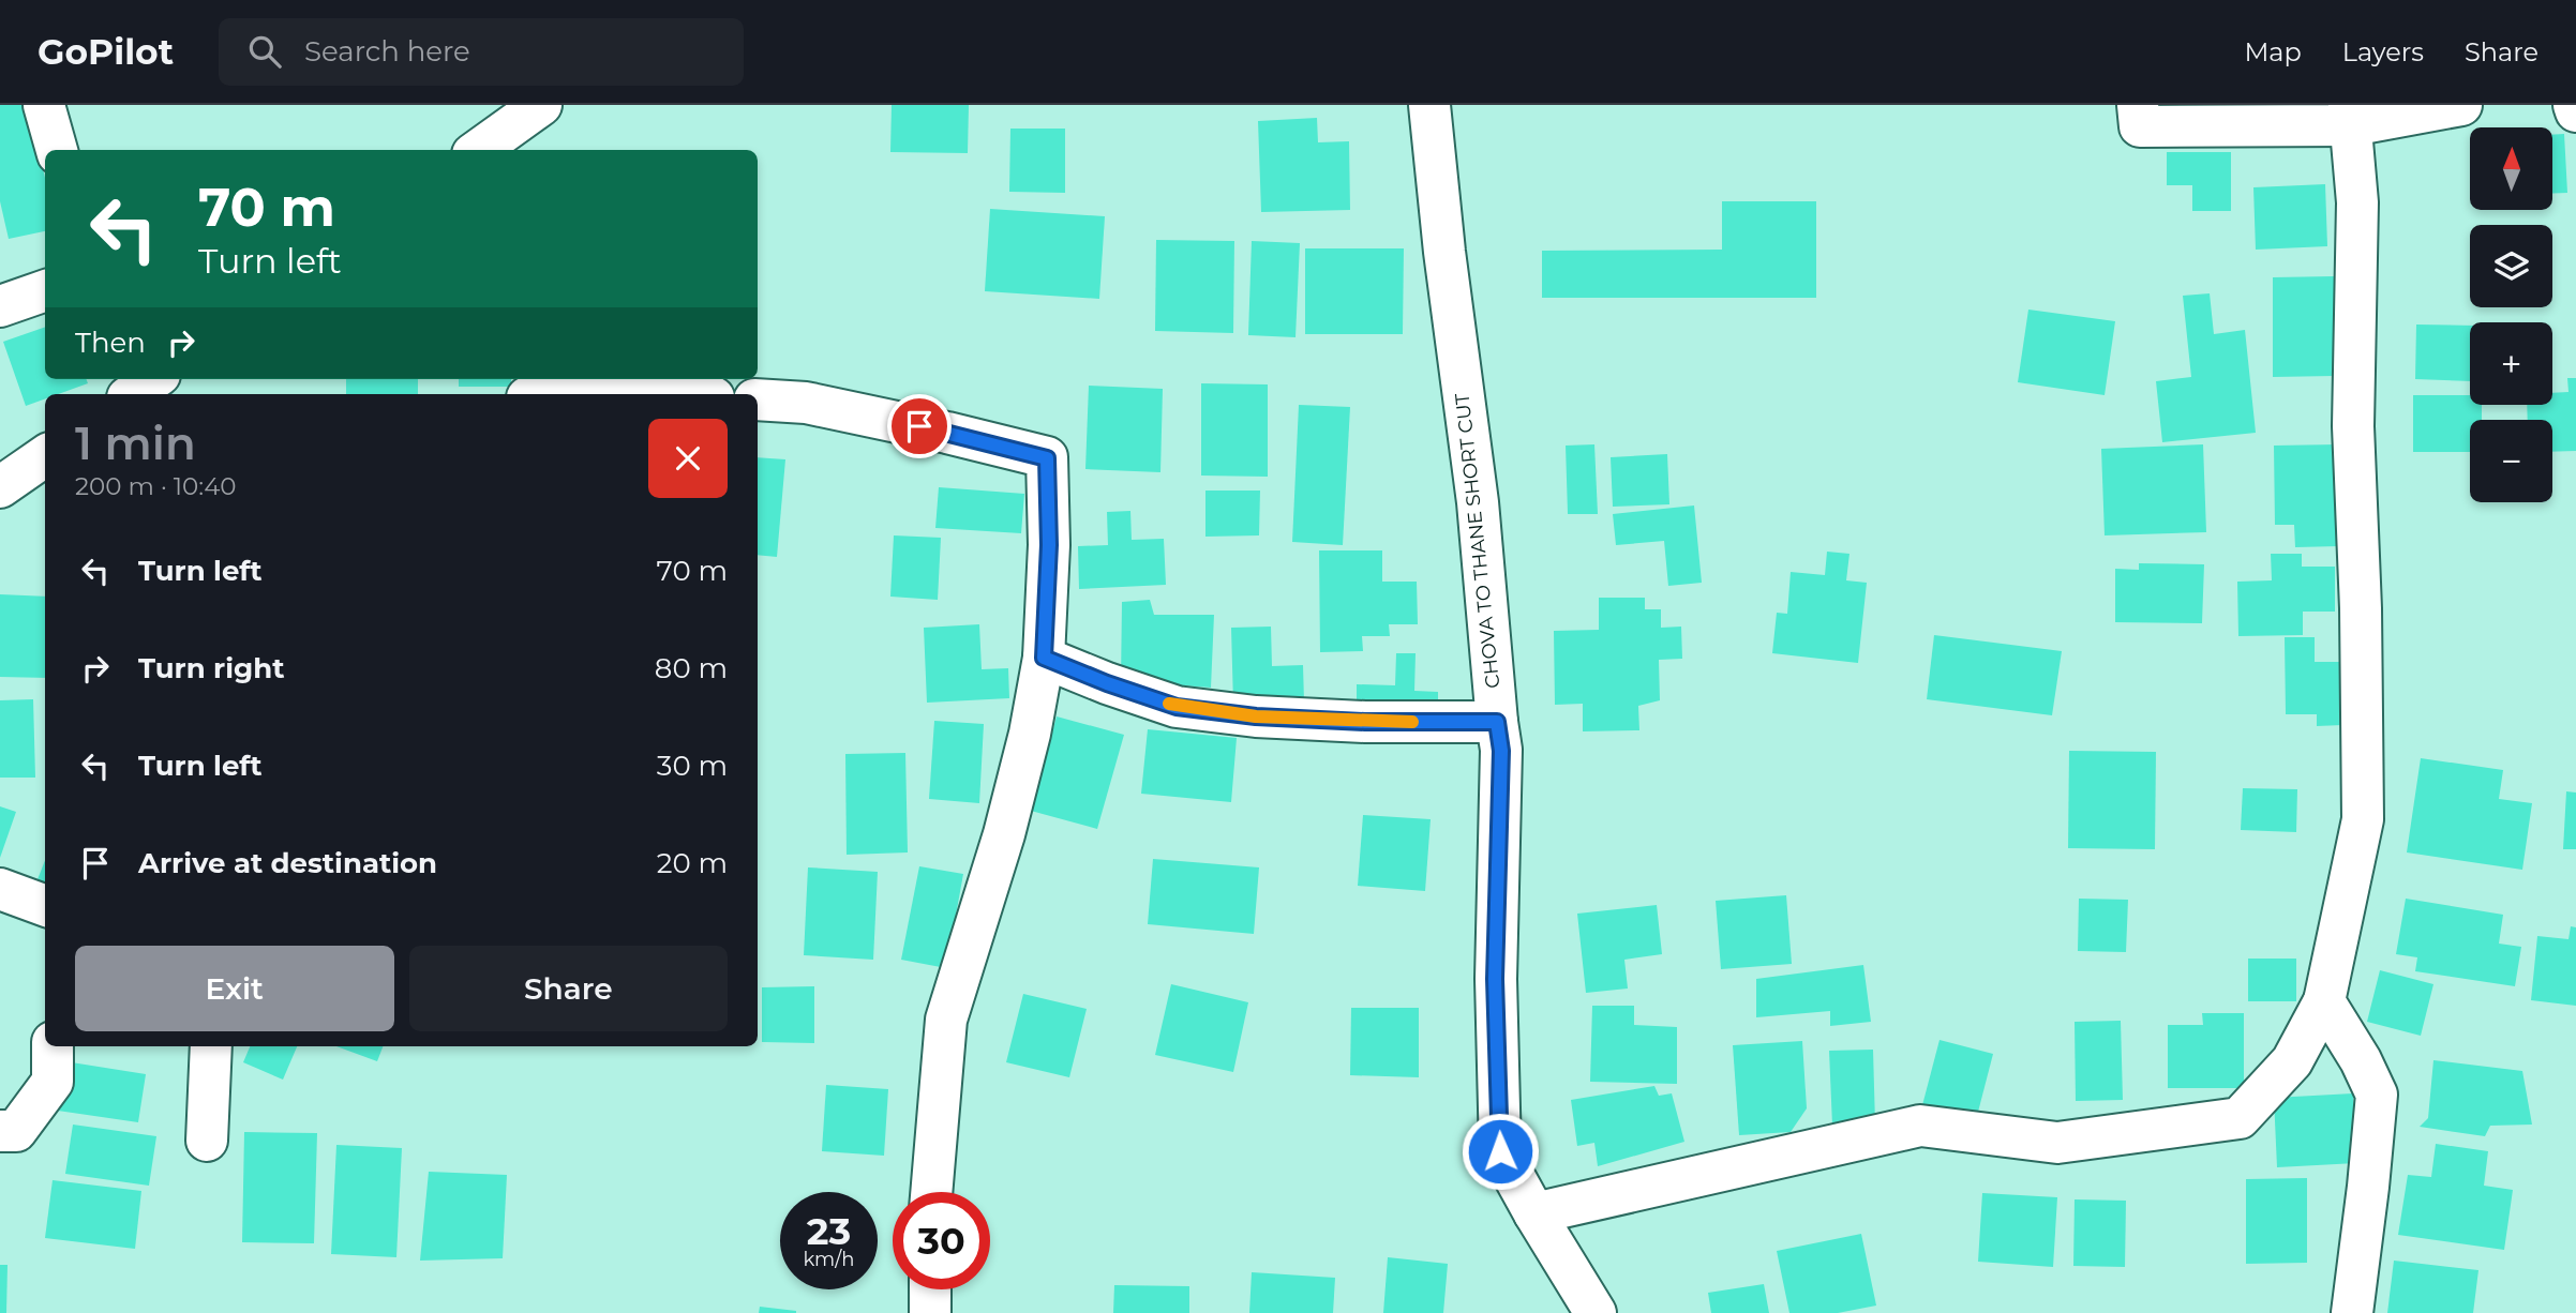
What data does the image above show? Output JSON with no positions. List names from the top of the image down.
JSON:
{
  "streets": {
    "street": ["CHOVA TO THANE SHORT CUT"]
  },
  "north": "top",
  "page": {
    "header": "GoPilot",
    "search": "Search here",
    "nav": ["Map", "Layers", "Share"],
    "map_buttons": ["+", "−"],
    "turn": ["70 m", "Turn left"],
    "then": "Then",
    "heading": ["1 min", "200 m · 10:40"],
    "list": [
      {
        "name": "Turn left",
        "value": "70 m"
      },
      {
        "name": "Turn right",
        "value": "80 m"
      },
      {
        "name": "Turn left",
        "value": "30 m"
      },
      {
        "name": "Arrive at destination",
        "value": "20 m"
      }
    ],
    "buttons": ["Exit", "Share"],
    "speed": "23 km/h",
    "limit": "30"
  }
}
